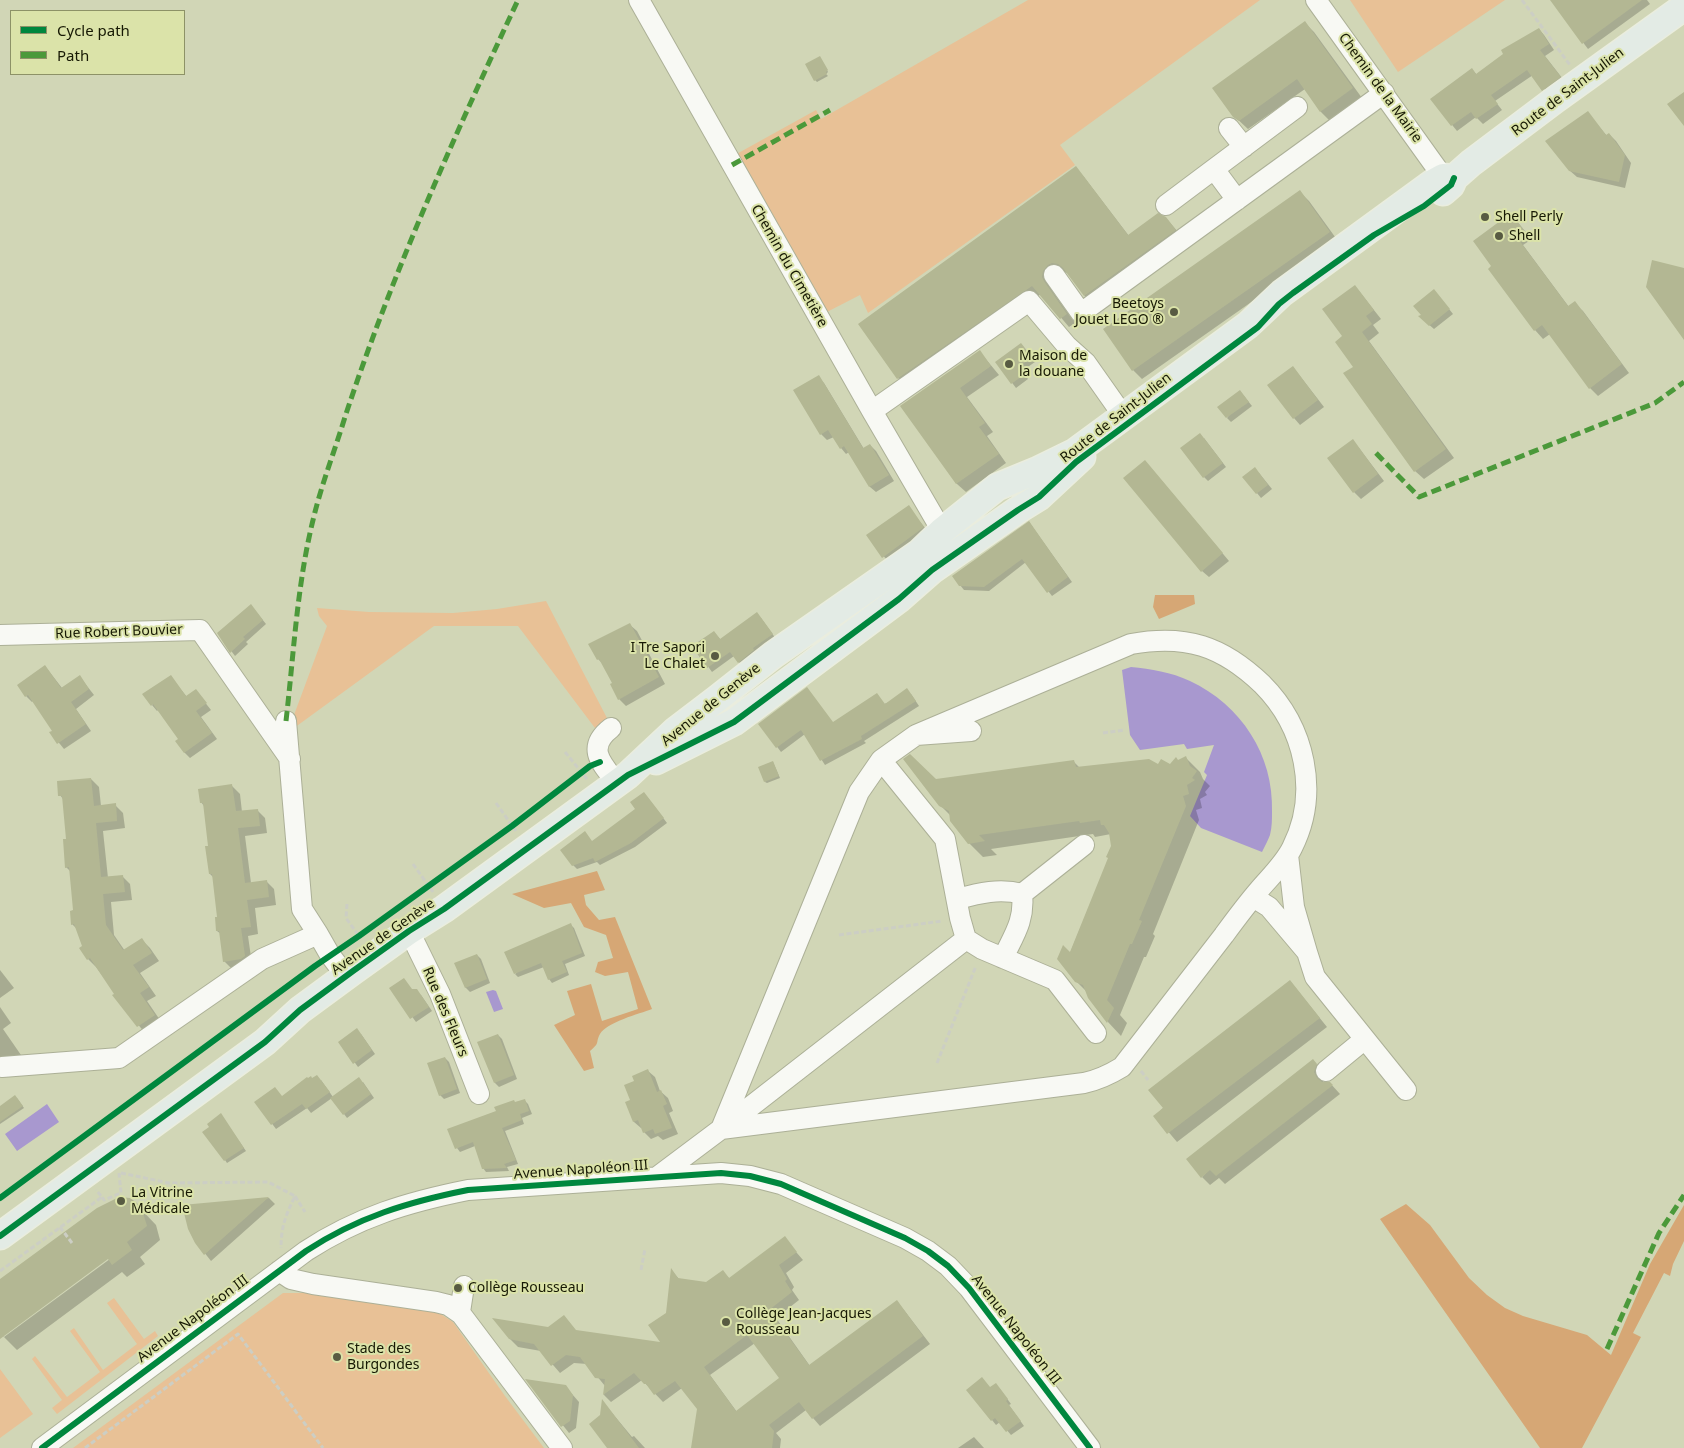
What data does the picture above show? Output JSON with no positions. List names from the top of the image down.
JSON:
{
  "streets": {
    "main road": ["Route de Saint-Julien", "Avenue de Genève"],
    "street": [
      "Chemin de la Mairie",
      "Chemin du Cimetière",
      "Rue Robert Bouvier",
      "Rue des Fleurs",
      "Avenue Napoléon III"
    ]
  },
  "crossings": [
    ["Chemin de la Mairie", "Route de Saint-Julien"],
    ["Route de Saint-Julien", "Chemin du Cimetière"],
    ["Route de Saint-Julien", "Avenue de Genève"],
    ["Avenue de Genève", "Rue des Fleurs"]
  ],
  "places": [
    "Shell Perly",
    "Shell",
    "Beetoys Jouet LEGO ®",
    "Maison de la douane",
    "I Tre Sapori Le Chalet",
    "La Vitrine Médicale",
    "Collège Rousseau",
    "Collège Jean-Jacques Rousseau",
    "Stade des Burgondes"
  ],
  "legend": ["Cycle path", "Path"]
}
